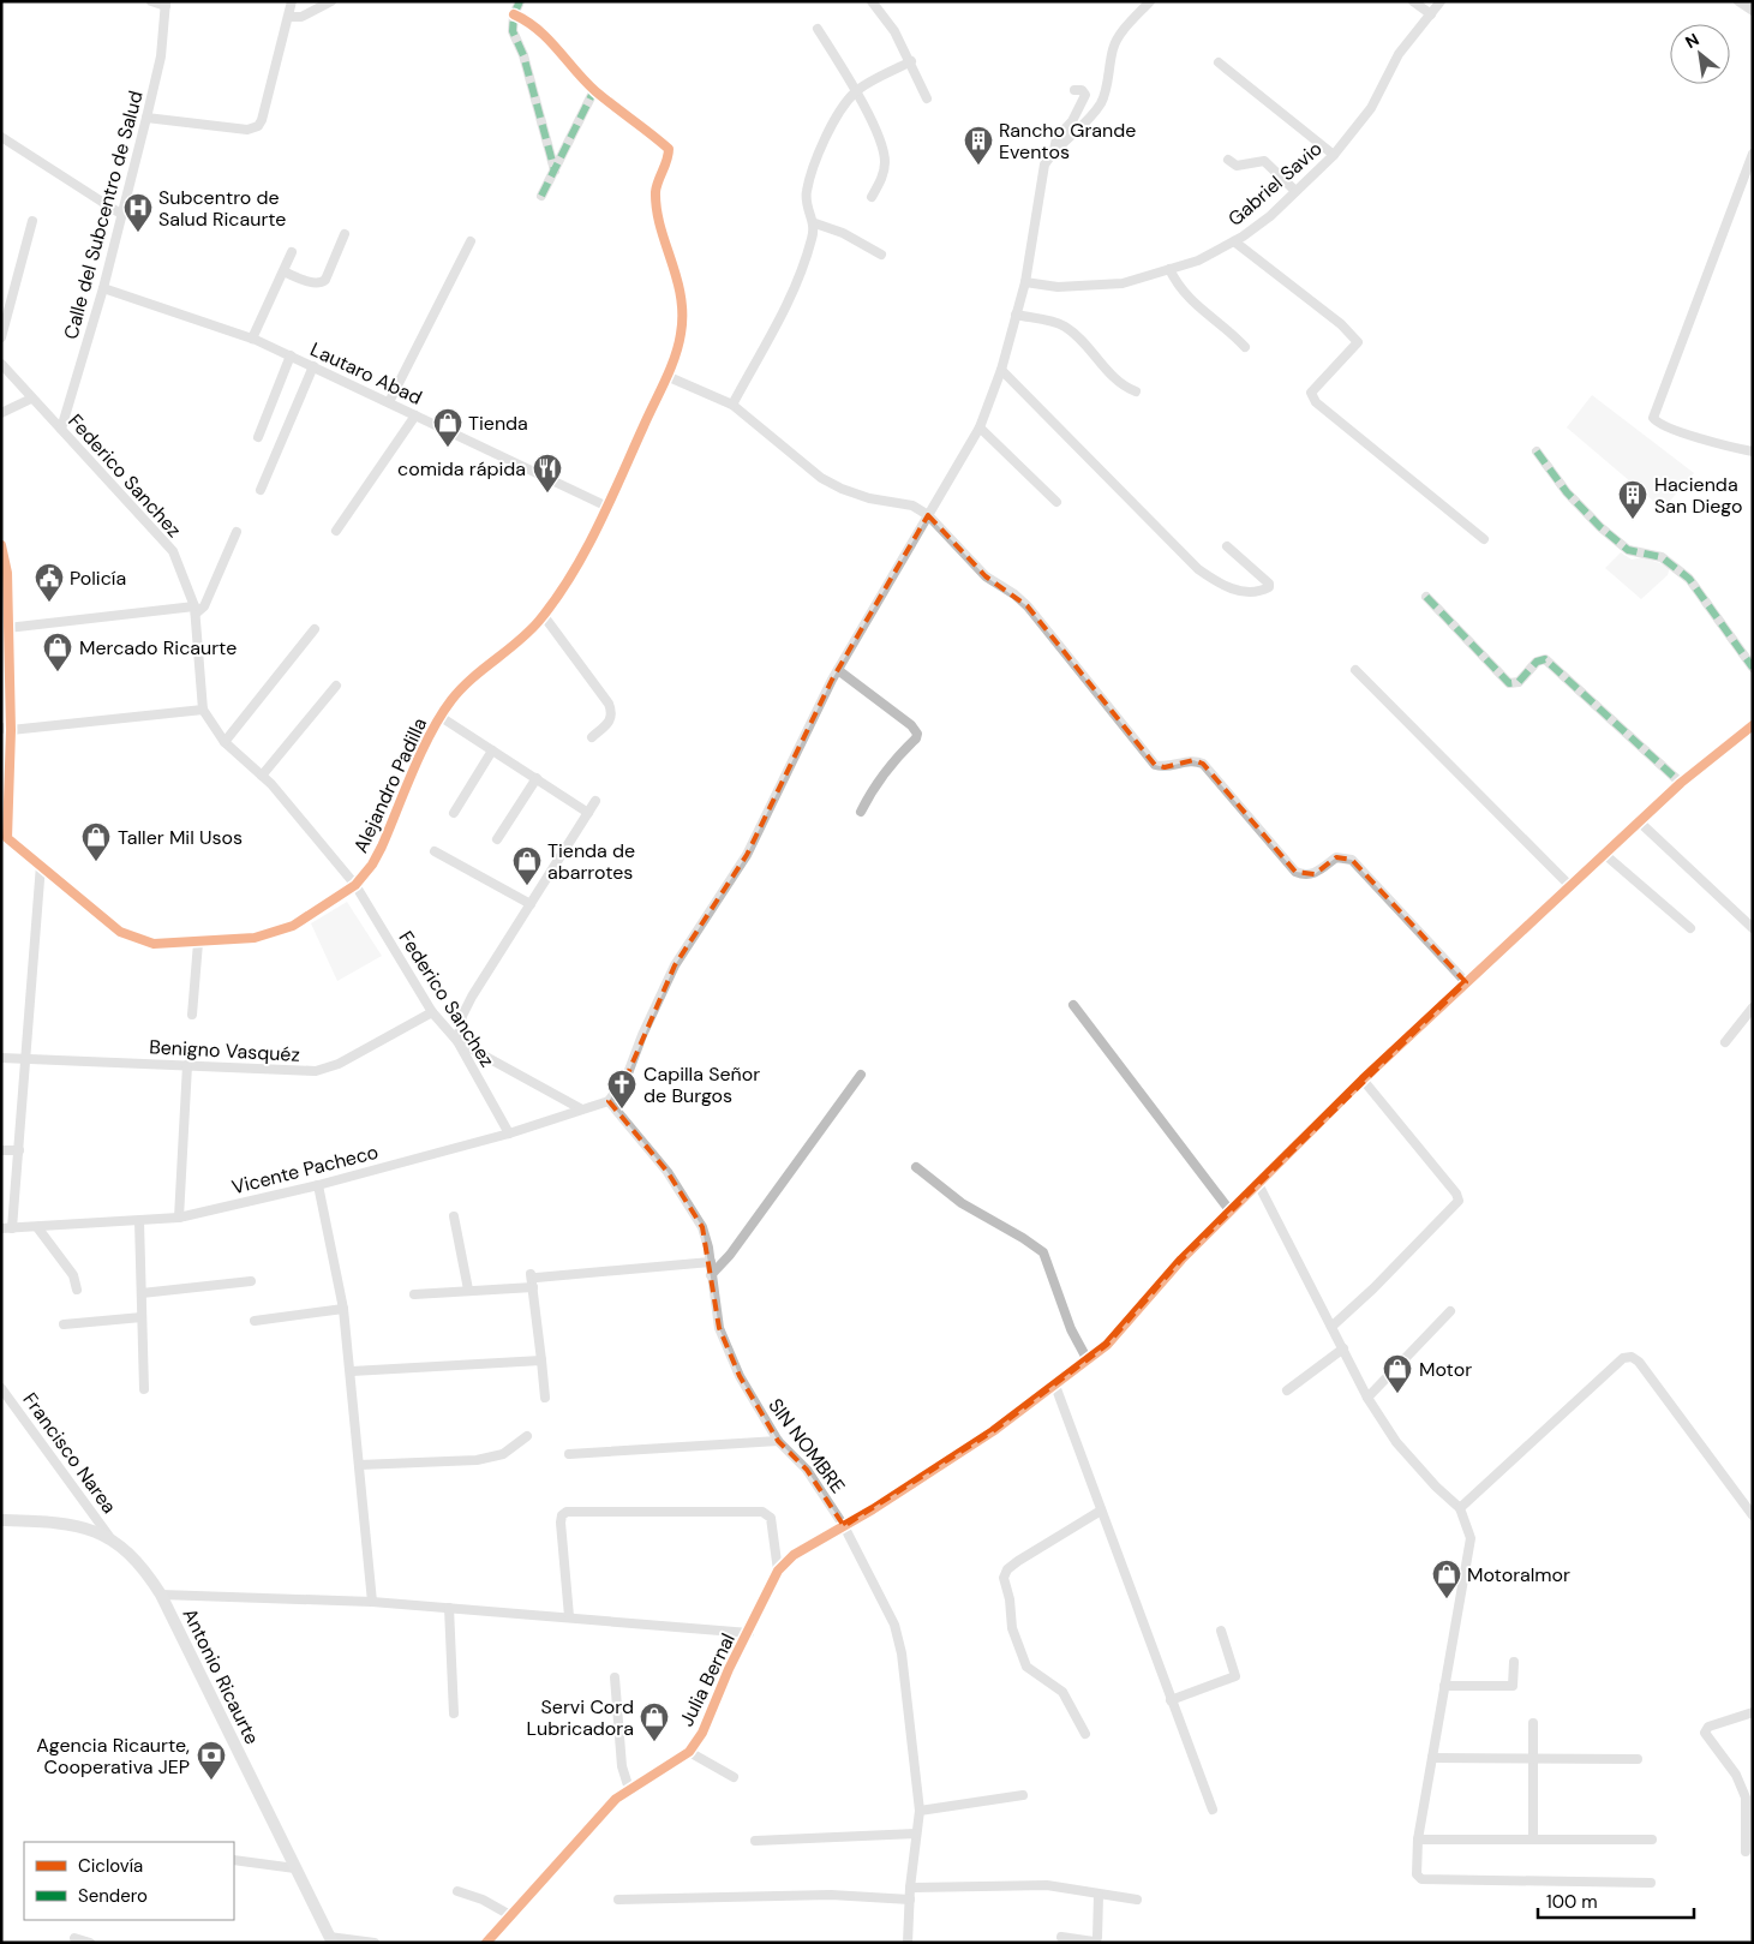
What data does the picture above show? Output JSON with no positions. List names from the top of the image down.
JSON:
{
  "streets": {
    "main road": ["Antonio Ricaurte"],
    "street": [
      "Gabriel Savio",
      "Calle del Subcentro de Salud",
      "Lautaro Abad",
      "Federico Sanchez",
      "Alejandro Padilla",
      "Benigno Vasquéz",
      "Vicente Pacheco",
      "SIN NOMBRE",
      "Francisco Narea",
      "Julia Bernal"
    ]
  },
  "crossings": [
    ["Calle del Subcentro de Salud", "Lautaro Abad"],
    ["Calle del Subcentro de Salud", "Federico Sanchez"],
    ["Lautaro Abad", "Alejandro Padilla"],
    ["Federico Sanchez", "Alejandro Padilla"],
    ["Federico Sanchez", "Benigno Vasquéz"],
    ["Federico Sanchez", "Vicente Pacheco"],
    ["Vicente Pacheco", "SIN NOMBRE"],
    ["SIN NOMBRE", "Julia Bernal"],
    ["Francisco Narea", "Antonio Ricaurte"]
  ],
  "places": {
    "building": ["Rancho Grande Eventos", "Hacienda San Diego"],
    "hospital": ["Subcentro de Salud Ricaurte"],
    "shop": [
      "Tienda",
      "Mercado Ricaurte",
      "Taller Mil Usos",
      "Tienda de abarrotes",
      "Motor",
      "Motoralmor",
      "Servi Cord Lubricadora"
    ],
    "restaurant": ["comida rápida"],
    "public building": ["Policía"],
    "church": ["Capilla Señor de Burgos"],
    "bank": ["Agencia Ricaurte, Cooperativa JEP"]
  },
  "legend": ["Ciclovía", "Sendero"],
  "scale_bar": "100 m",
  "north": "top left"
}
